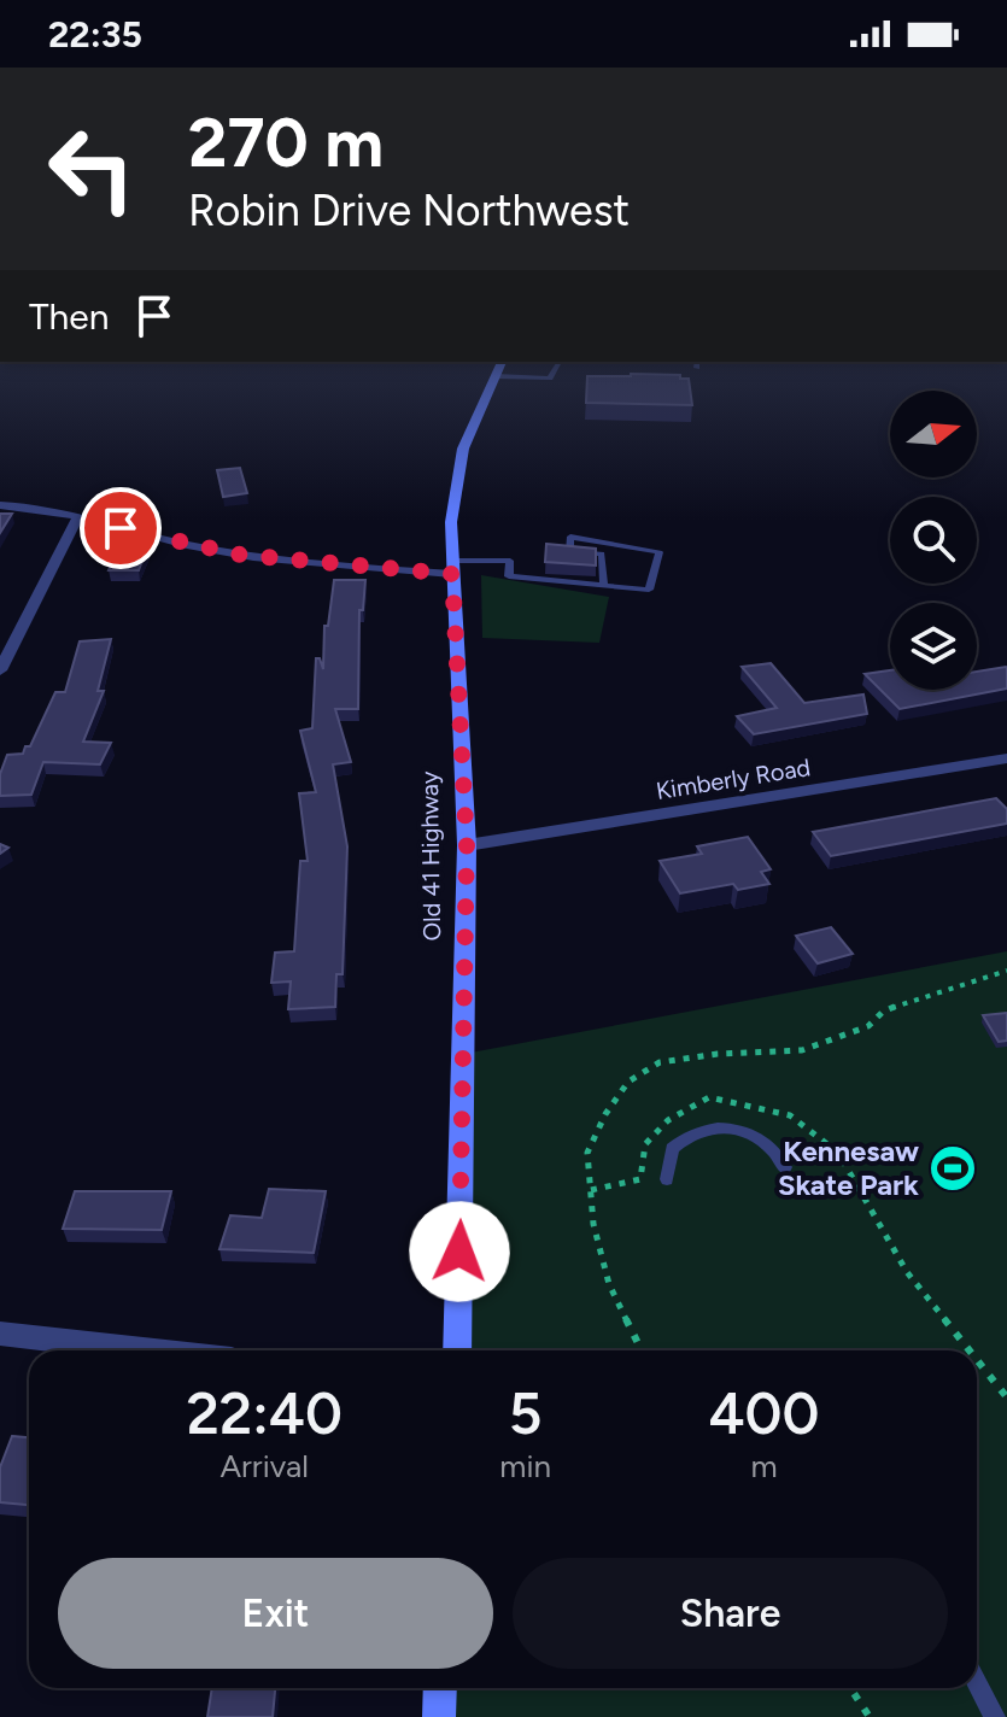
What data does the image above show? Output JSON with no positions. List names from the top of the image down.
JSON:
{
  "streets": {
    "main road": ["Old 41 Highway"],
    "street": ["Kimberly Road"]
  },
  "crossings": [
    ["Kimberly Road", "Old 41 Highway"]
  ],
  "places": {
    "sports": ["Kennesaw Skate Park"]
  },
  "north": "right",
  "page": {
    "status": "22:35",
    "turn": ["270 m", "Robin Drive Northwest"],
    "then": "Then",
    "eta": [
      "22:40",
      "Arrival",
      "5",
      "min",
      "400",
      "m"
    ],
    "buttons": ["Exit", "Share"]
  }
}
